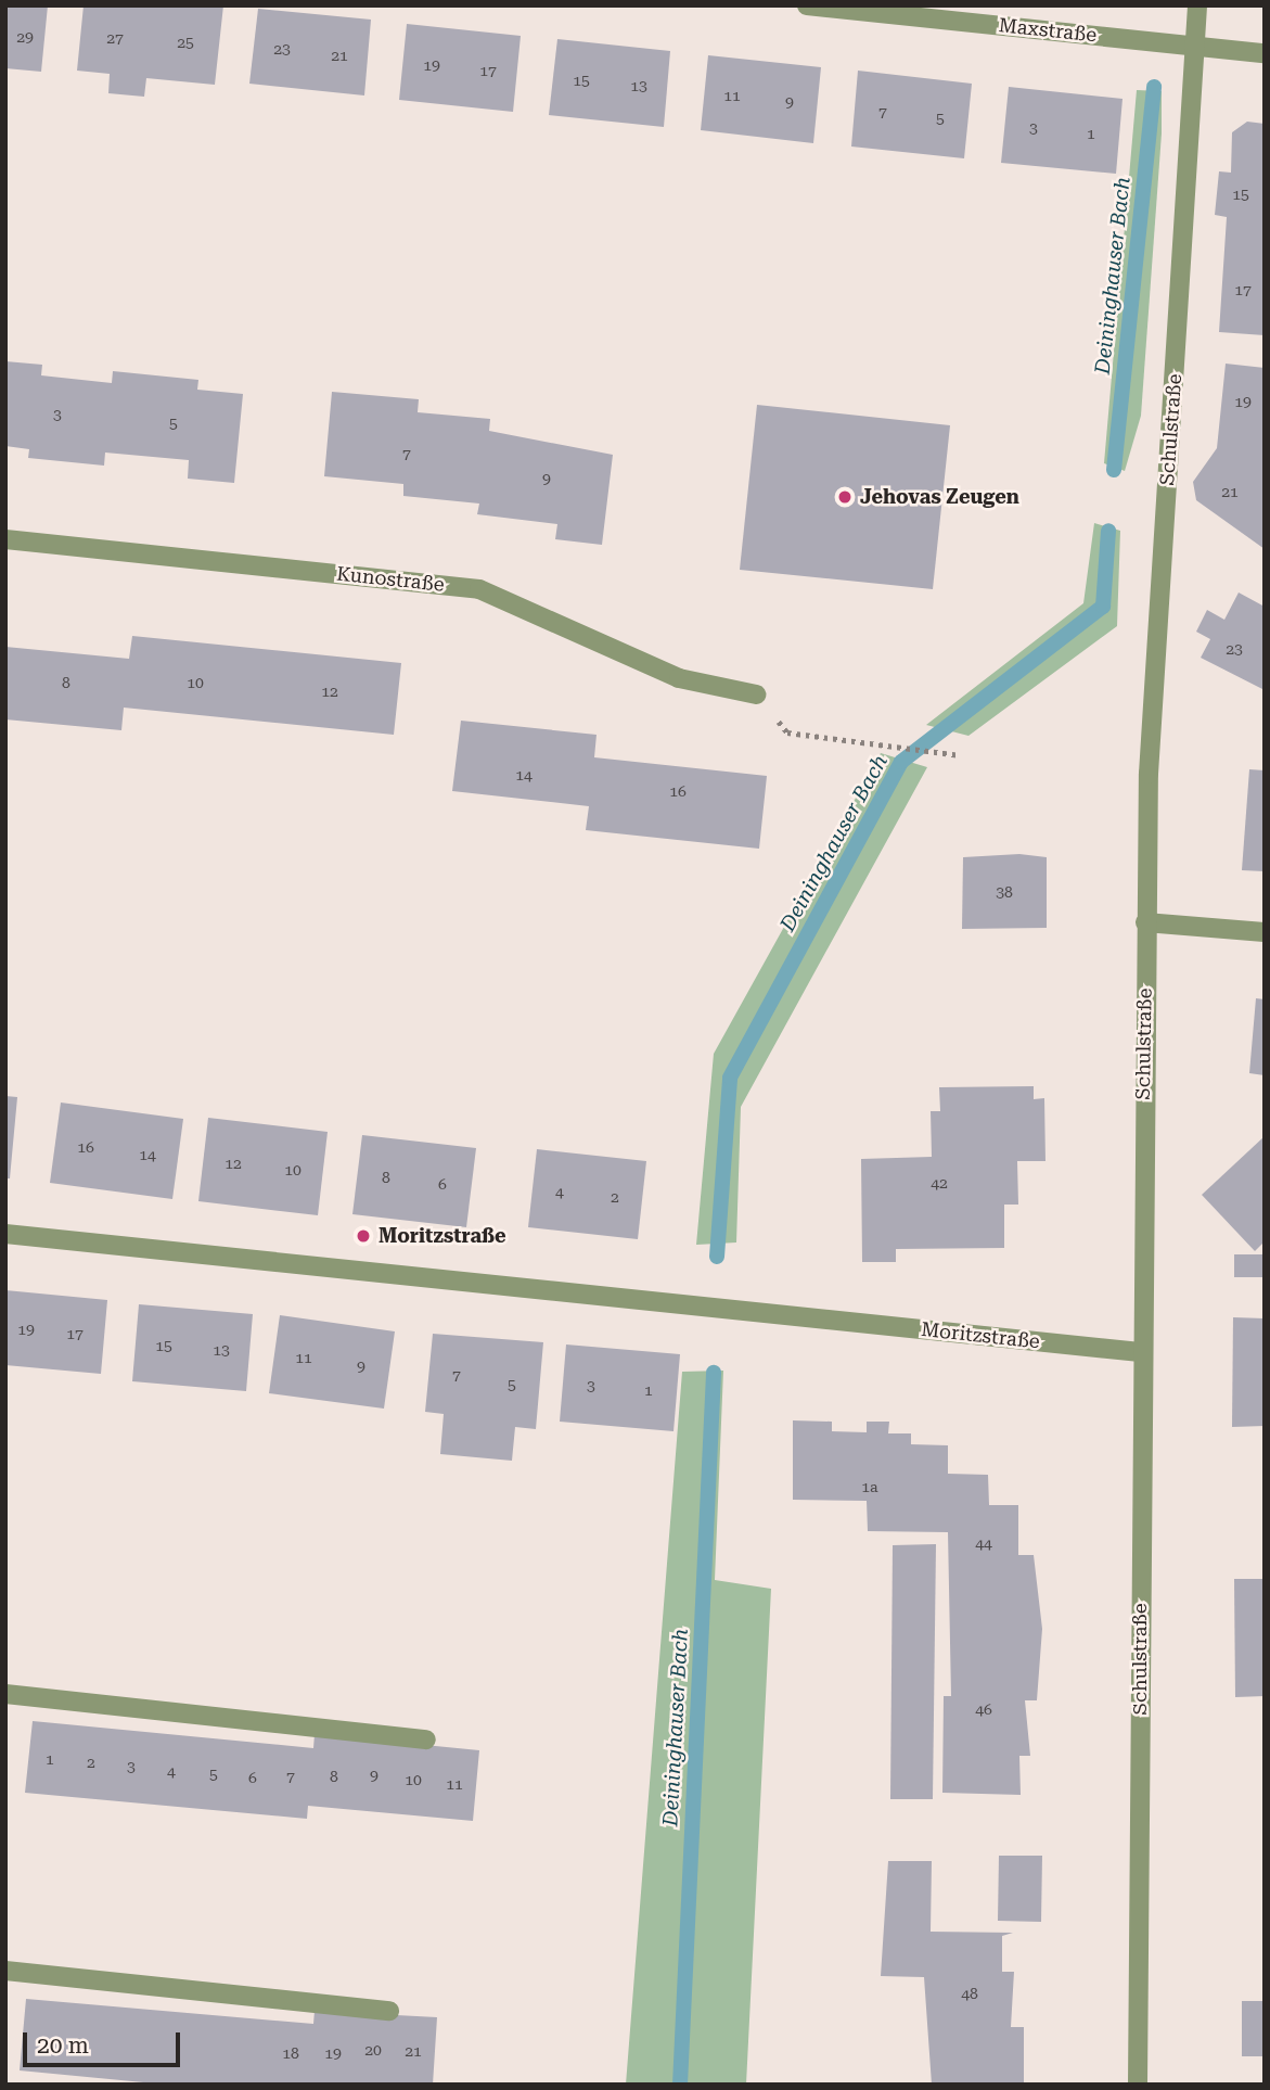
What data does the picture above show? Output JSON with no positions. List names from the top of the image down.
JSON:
{
  "streets": {
    "street": [
      "Maxstraße",
      "Schulstraße",
      "Kunostraße",
      "Moritzstraße"
    ]
  },
  "crossings": [
    ["Maxstraße", "Schulstraße"],
    ["Schulstraße", "Moritzstraße"]
  ],
  "water": ["Deininghauser Bach"],
  "places": ["Jehovas Zeugen", "Moritzstraße"],
  "house_numbers": [
    "29",
    "27",
    "25",
    "23",
    "21",
    "19",
    "17",
    "15",
    "13",
    "11",
    "9",
    "7",
    "5",
    "3",
    "1",
    "15",
    "17",
    "19",
    "3",
    "5",
    "7",
    "9",
    "21",
    "23",
    "8",
    "10",
    "12",
    "14",
    "16",
    "38",
    "16",
    "14",
    "12",
    "10",
    "8",
    "42",
    "6",
    "4",
    "2",
    "19",
    "17",
    "15",
    "13",
    "11",
    "9",
    "7",
    "5",
    "3",
    "1",
    "1a",
    "44",
    "46",
    "1",
    "2",
    "3",
    "4",
    "5",
    "9",
    "7",
    "8",
    "6",
    "10",
    "11",
    "48",
    "20",
    "21",
    "18",
    "19"
  ],
  "scale_bar": "20 m"
}
